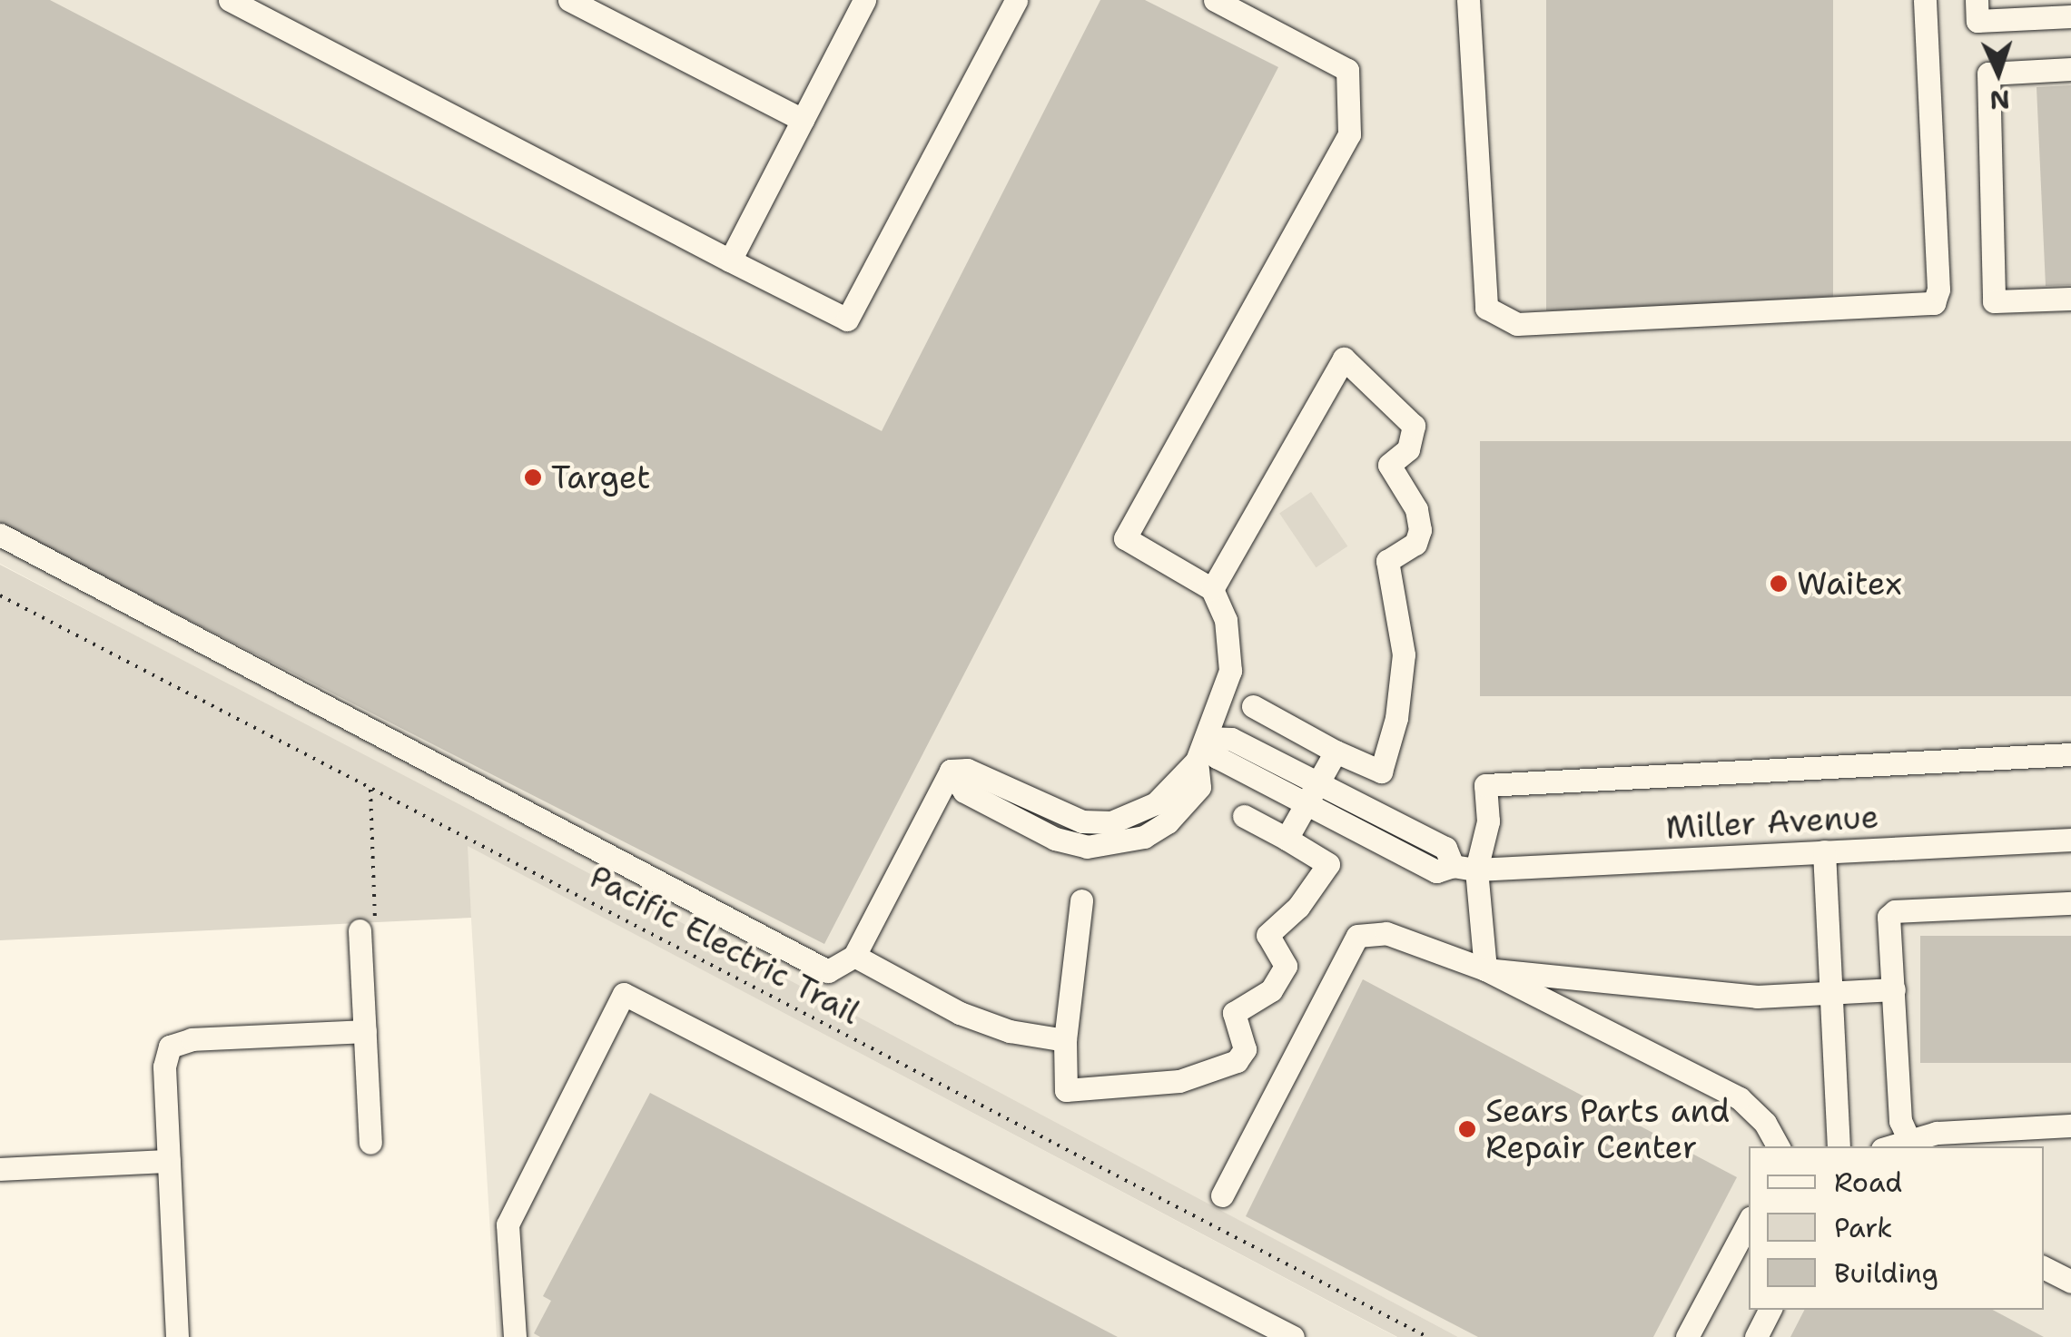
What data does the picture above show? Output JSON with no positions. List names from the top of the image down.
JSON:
{
  "streets": {
    "street": ["Miller Avenue"],
    "path": ["Pacific Electric Trail"]
  },
  "places": ["Target", "Waitex", "Sears Parts and Repair Center"],
  "legend": ["Road", "Park", "Building"],
  "north": "bottom"
}
